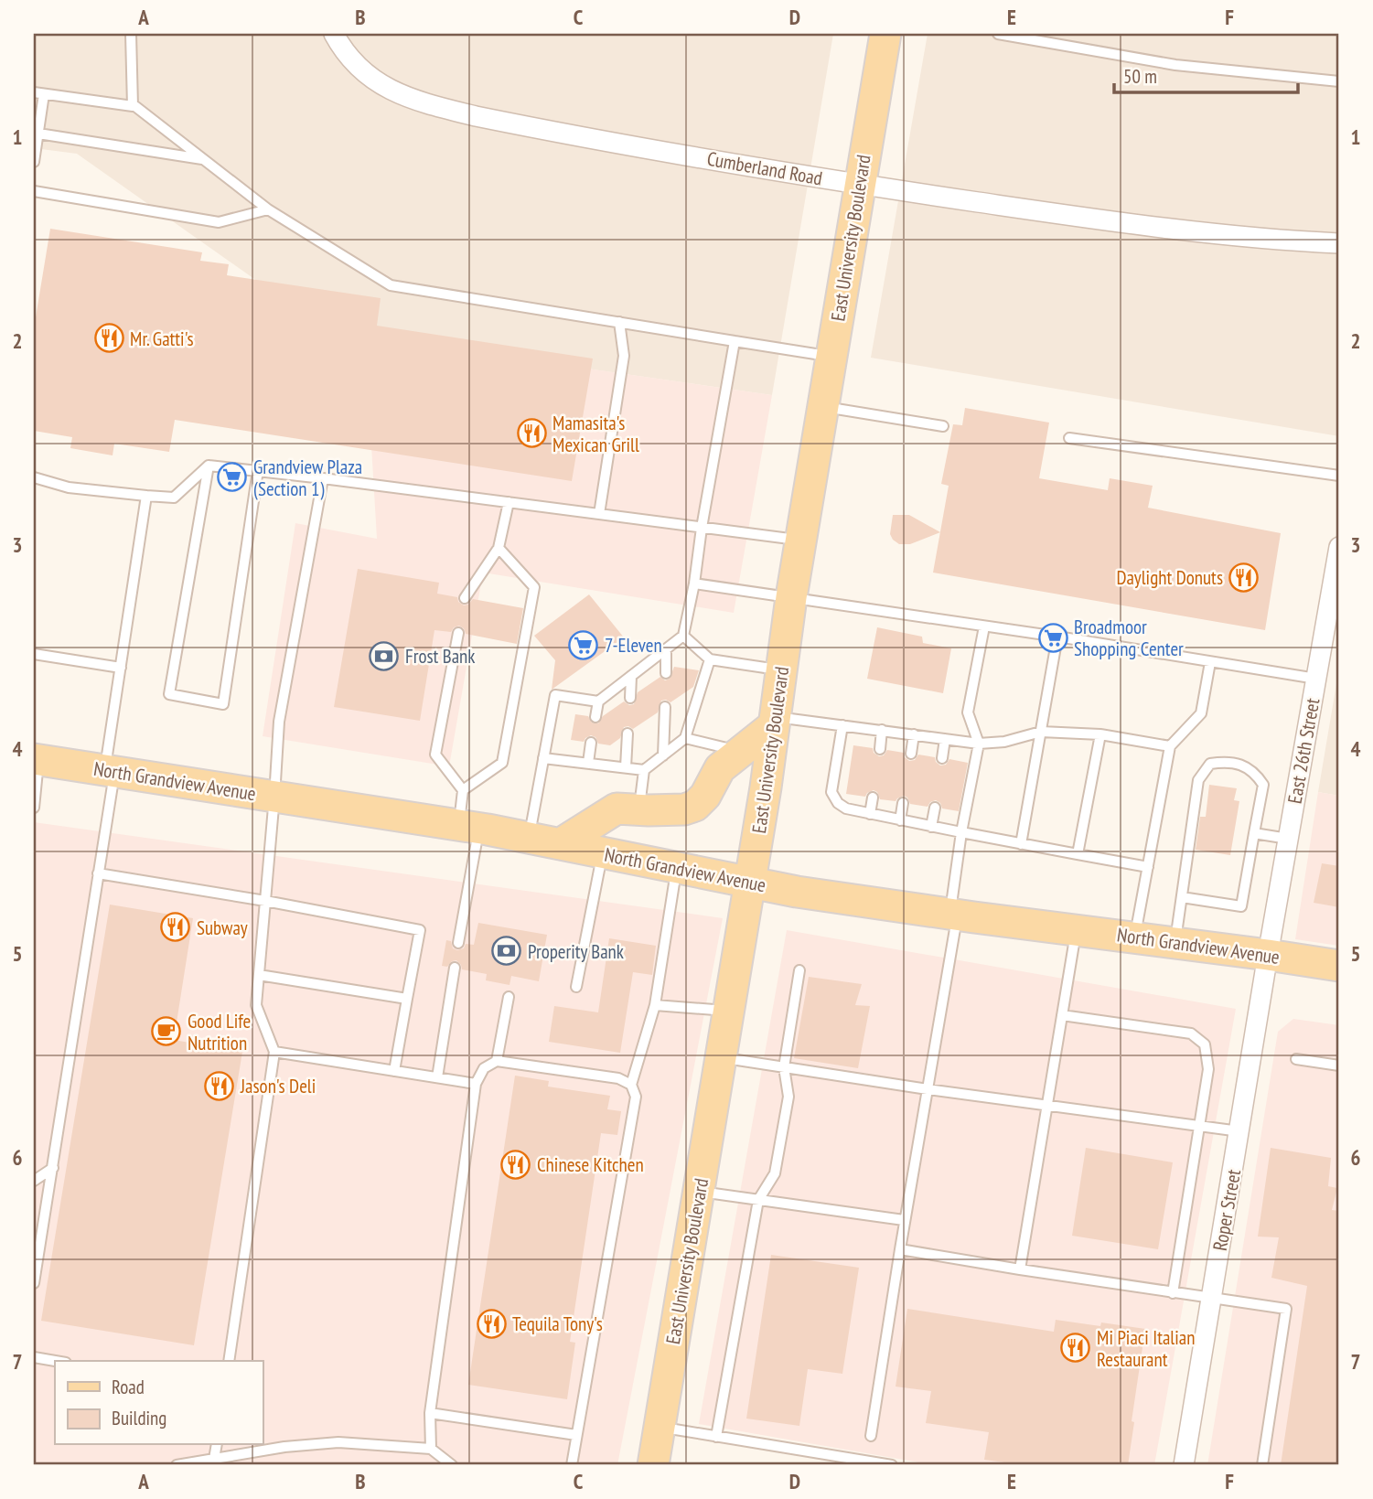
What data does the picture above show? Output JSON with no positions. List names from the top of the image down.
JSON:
{
  "streets": {
    "main road": ["East University Boulevard", "North Grandview Avenue"],
    "street": ["Cumberland Road", "East 26th Street", "Roper Street"]
  },
  "crossings": [
    ["Cumberland Road", "East University Boulevard"],
    ["East University Boulevard", "North Grandview Avenue"],
    ["East 26th Street", "North Grandview Avenue"],
    ["East 26th Street", "Roper Street"],
    ["North Grandview Avenue", "Roper Street"]
  ],
  "places": {
    "restaurant": [
      "Mr. Gatti's",
      "Mamasita's Mexican Grill",
      "Daylight Donuts",
      "Subway",
      "Jason's Deli",
      "Chinese Kitchen",
      "Tequila Tony's",
      "Mi Piaci Italian Restaurant"
    ],
    "supermarket": ["Grandview Plaza (Section 1)", "Broadmoor Shopping Center", "7-Eleven"],
    "bank": ["Frost Bank", "Properity Bank"],
    "cafe": ["Good Life Nutrition"]
  },
  "legend": ["Road", "Building"],
  "scale_bar": "50 m",
  "grid": {
    "columns": [
      "A",
      "B",
      "C",
      "D",
      "E",
      "F"
    ],
    "rows": [
      "1",
      "2",
      "3",
      "4",
      "5",
      "6",
      "7"
    ]
  }
}
